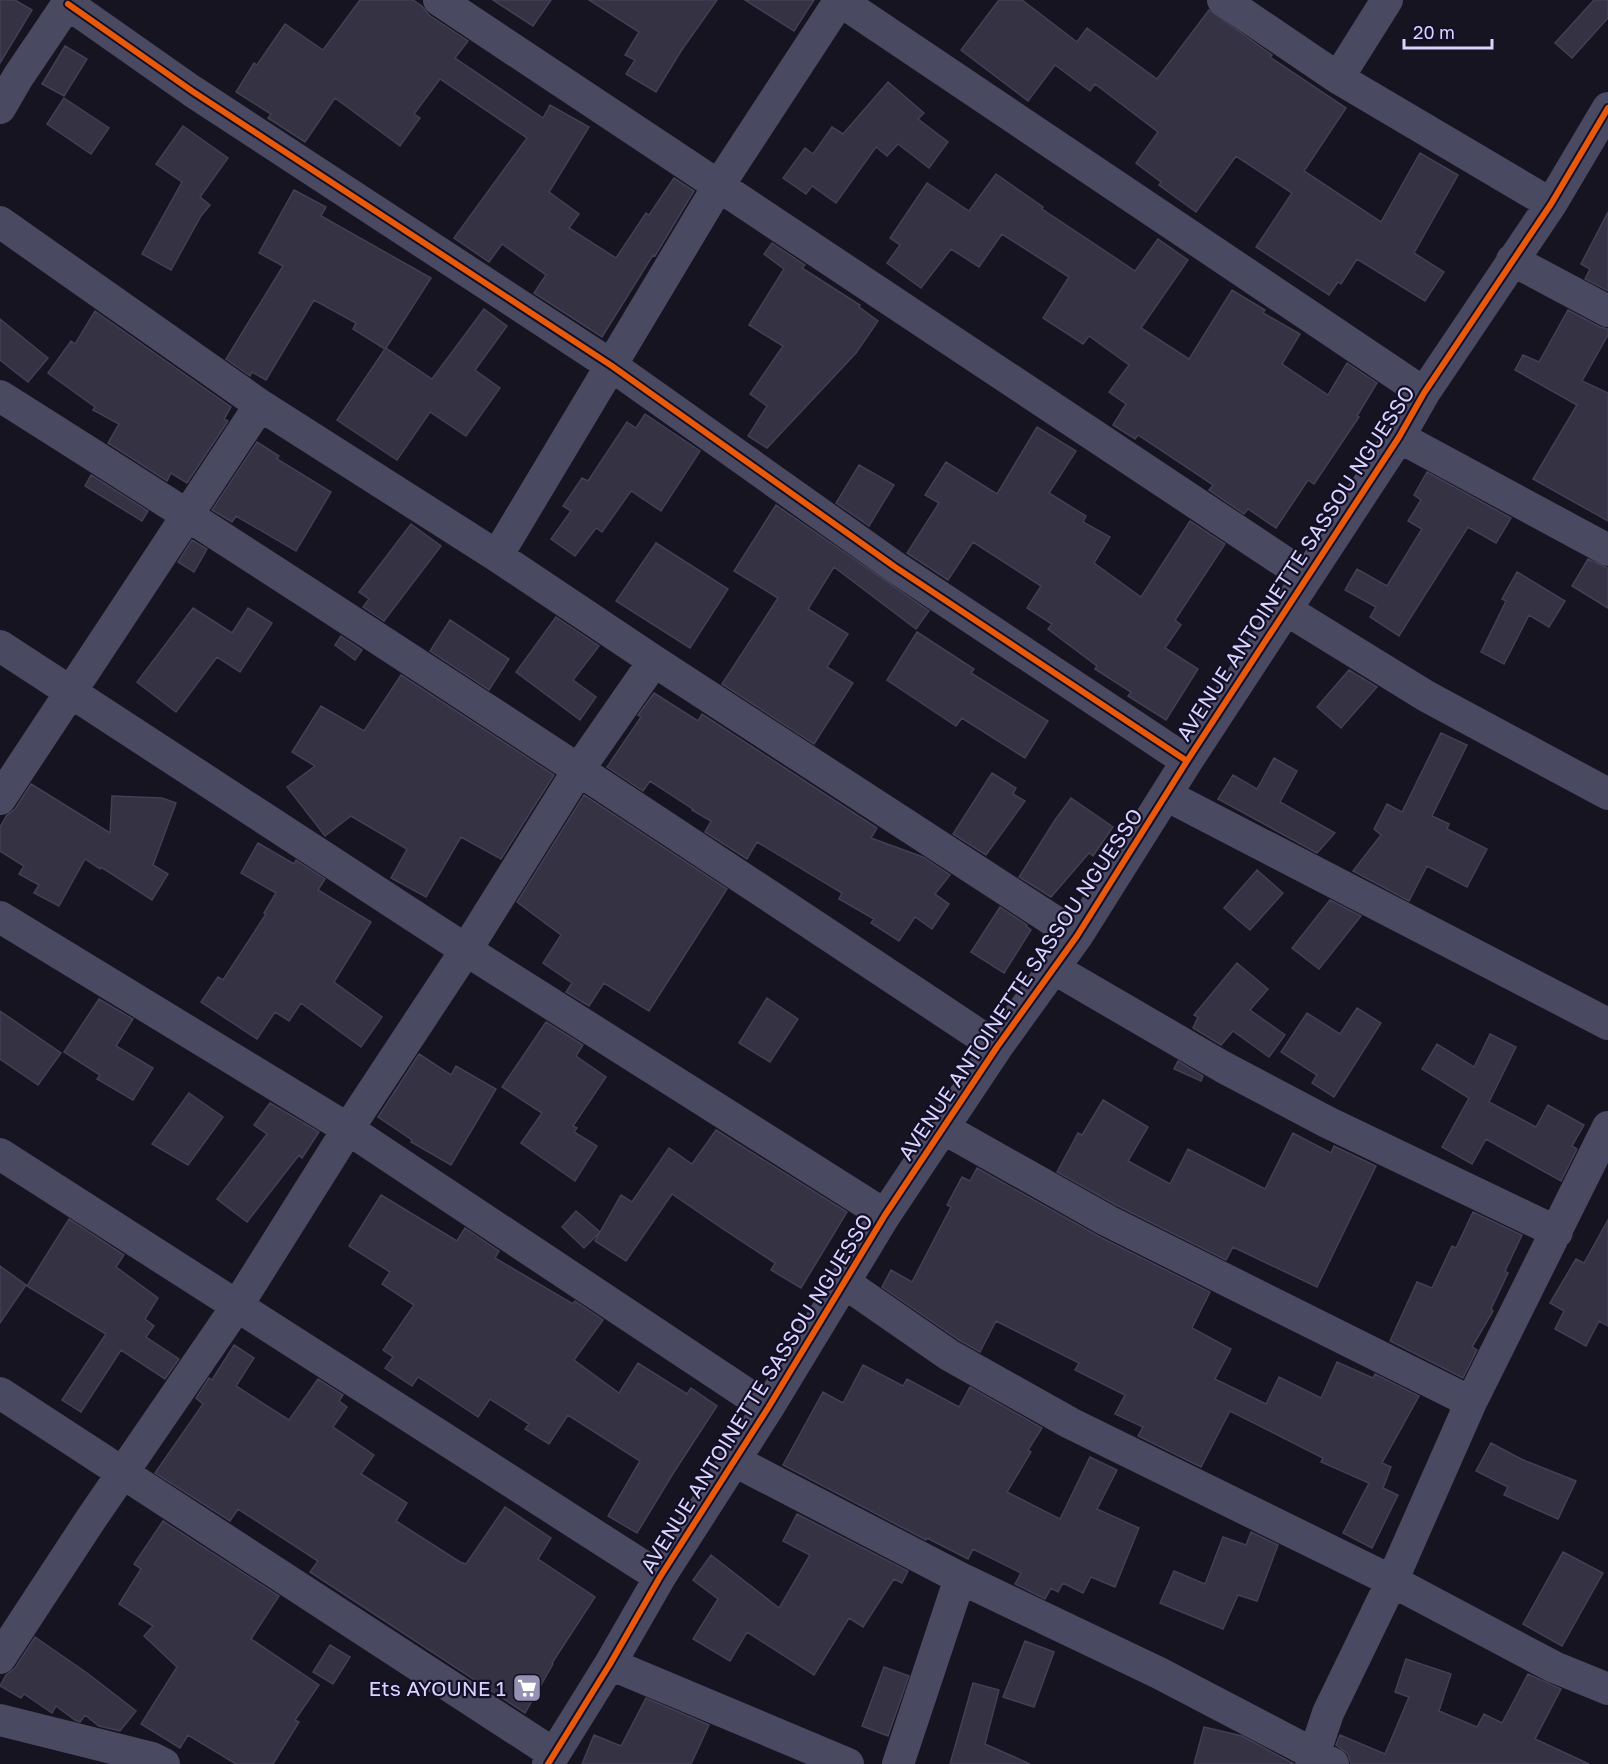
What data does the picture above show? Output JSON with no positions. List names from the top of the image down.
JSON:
{
  "streets": {
    "street": ["AVENUE ANTOINETTE SASSOU NGUESSO"]
  },
  "places": {
    "supermarket": ["Ets AYOUNE 1"]
  },
  "scale_bar": "20 m"
}
